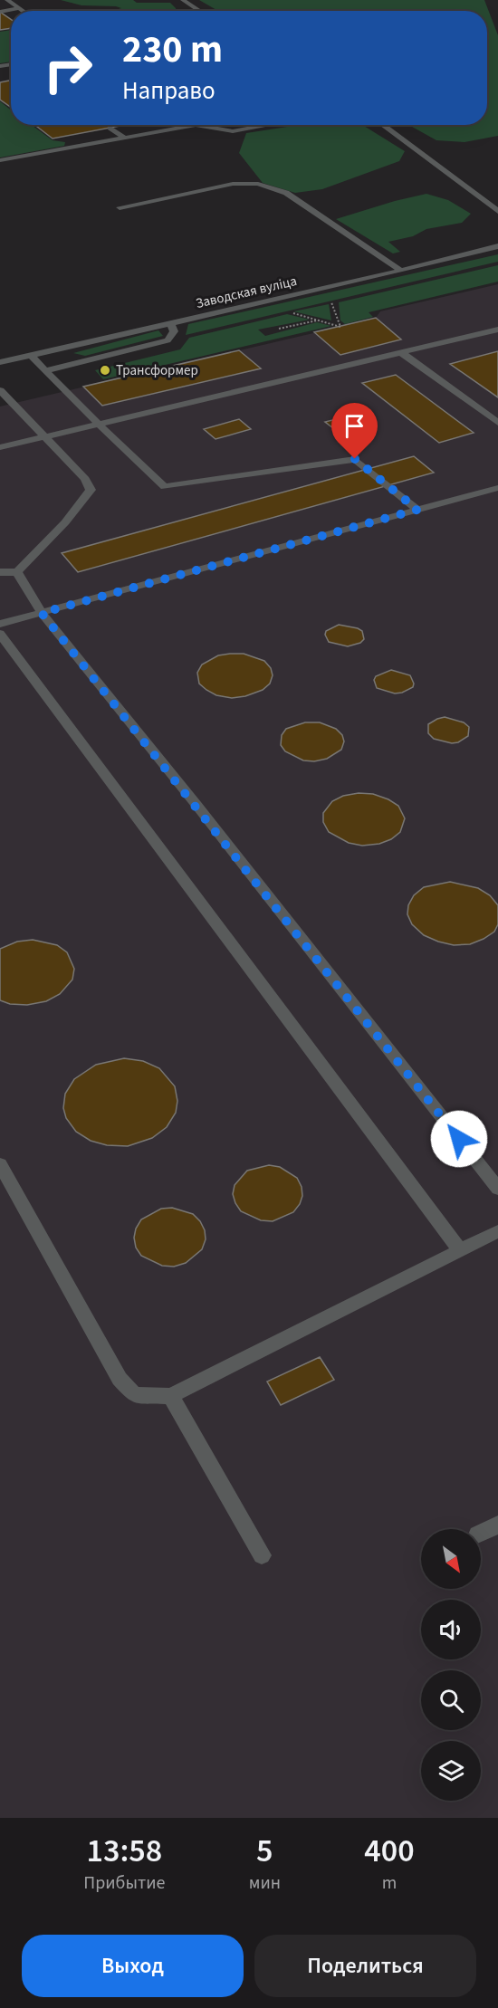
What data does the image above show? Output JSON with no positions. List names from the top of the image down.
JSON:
{
  "streets": {
    "street": ["Заводская вуліца"]
  },
  "places": ["Трансформер"],
  "north": "bottom right",
  "page": {
    "turn": ["230 m", "Направо"],
    "eta": [
      "13:58",
      "Прибытие",
      "5",
      "мин",
      "400",
      "m"
    ],
    "buttons": ["Выход", "Поделиться"]
  }
}
